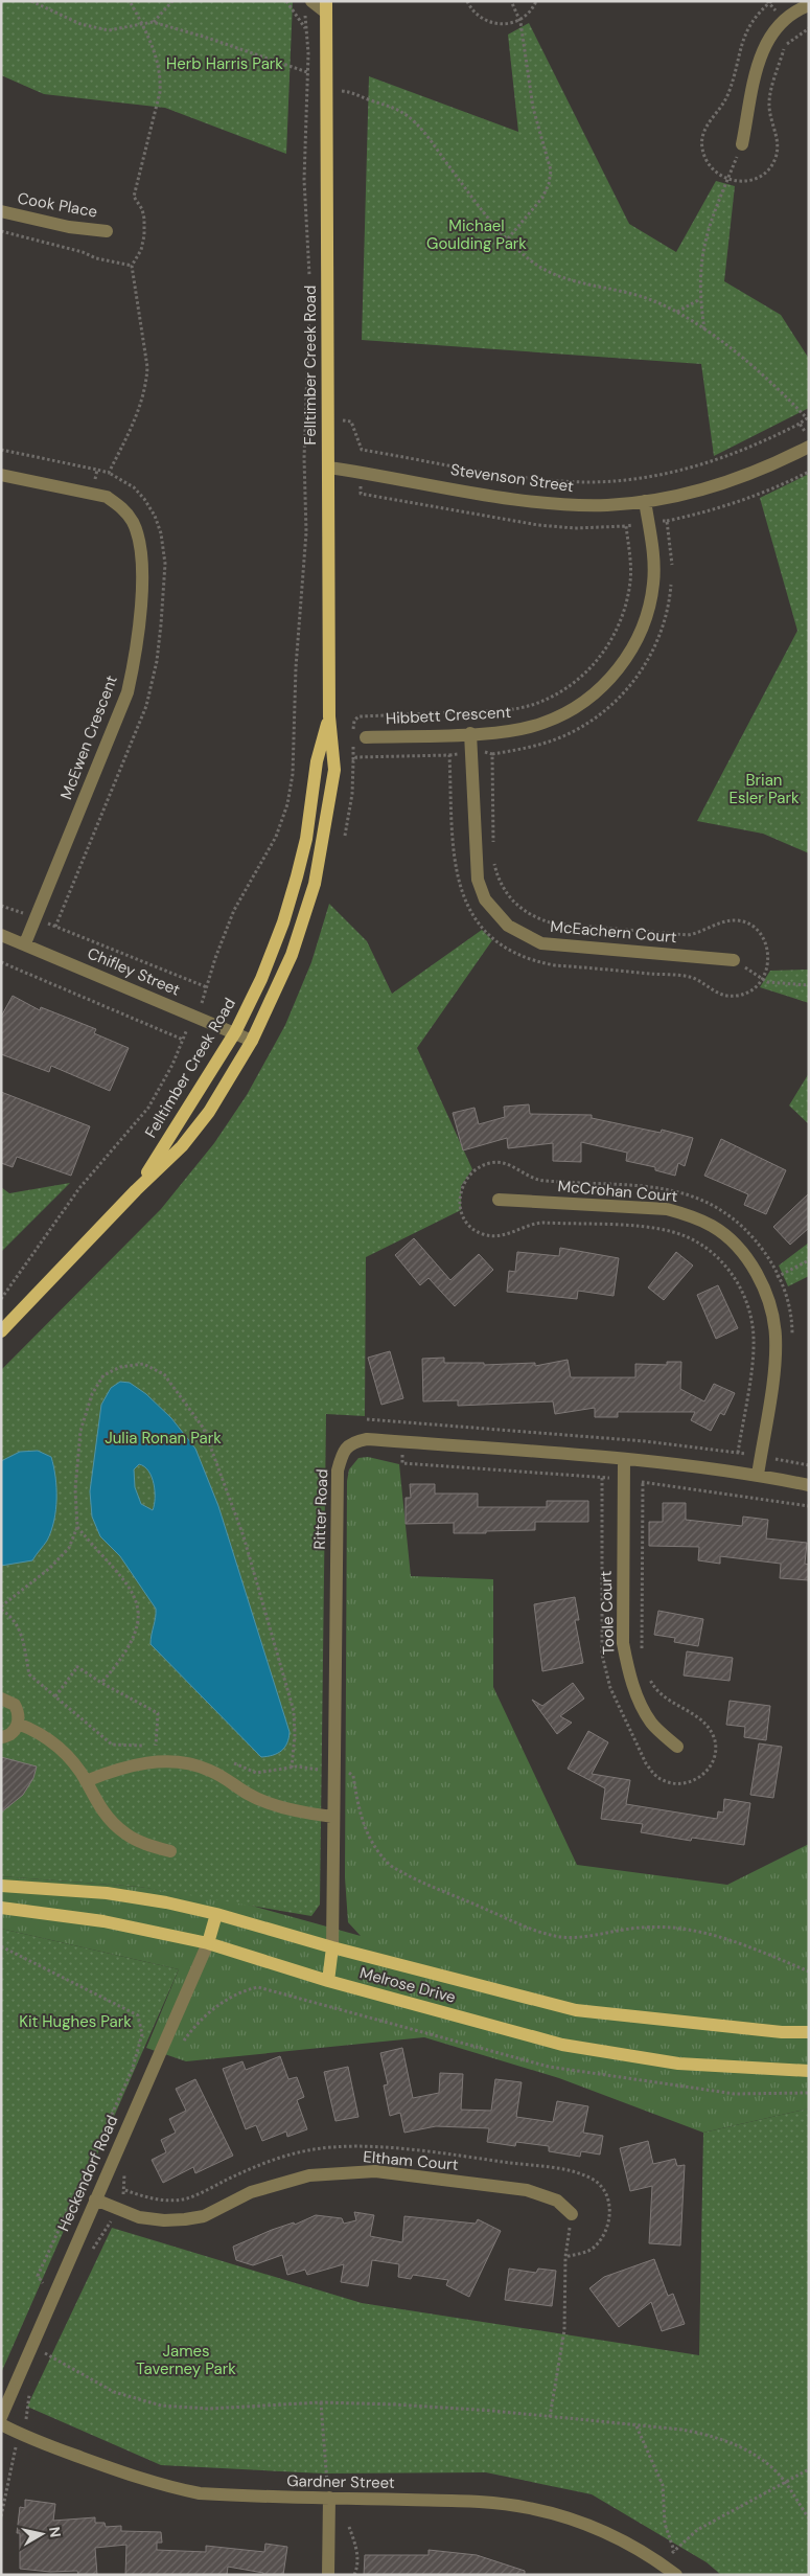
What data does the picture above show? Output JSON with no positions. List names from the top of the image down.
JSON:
{
  "streets": {
    "main road": ["Felltimber Creek Road", "Melrose Drive"],
    "street": [
      "Cook Place",
      "Stevenson Street",
      "Hibbett Crescent",
      "McEwen Crescent",
      "McEachern Court",
      "Chifley Street",
      "McCrohan Court",
      "Ritter Road",
      "Toole Court",
      "Eltham Court",
      "Heckendorf Road",
      "Gardner Street"
    ]
  },
  "crossings": [
    ["Felltimber Creek Road", "Stevenson Street"],
    ["Felltimber Creek Road", "Chifley Street"],
    ["Stevenson Street", "Hibbett Crescent"],
    ["Hibbett Crescent", "McEachern Court"],
    ["McEwen Crescent", "Chifley Street"],
    ["McCrohan Court", "Ritter Road"],
    ["Ritter Road", "Toole Court"],
    ["Ritter Road", "Melrose Drive"],
    ["Melrose Drive", "Heckendorf Road"],
    ["Eltham Court", "Heckendorf Road"]
  ],
  "parks": [
    "Herb Harris Park",
    "Michael Goulding Park",
    "Brian Esler Park",
    "Julia Ronan Park",
    "Kit Hughes Park",
    "James Taverney Park"
  ],
  "north": "right"
}
